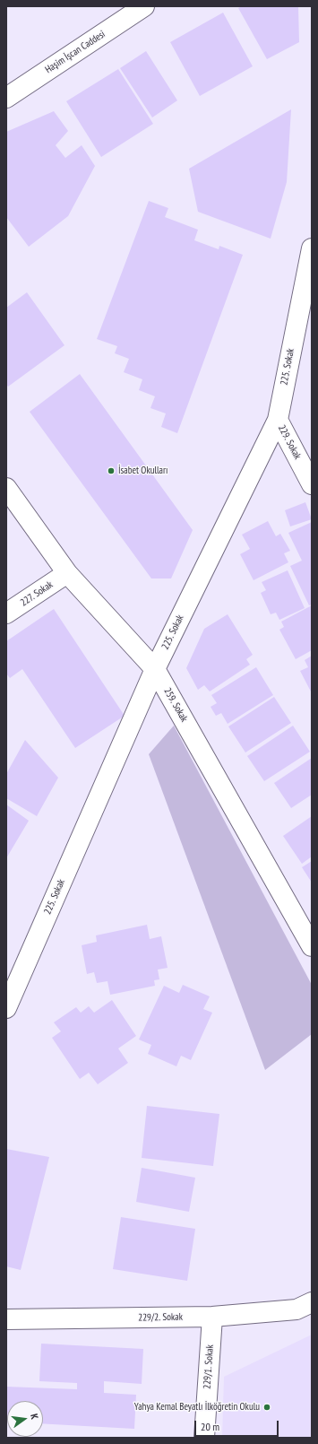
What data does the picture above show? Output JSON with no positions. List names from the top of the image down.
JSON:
{
  "streets": {
    "street": [
      "Haşim İşcan Caddesi",
      "225. Sokak",
      "229. Sokak",
      "227. Sokak",
      "259. Sokak",
      "229/2. Sokak",
      "229/1. Sokak"
    ]
  },
  "crossings": [
    ["225. Sokak", "229. Sokak"],
    ["225. Sokak", "259. Sokak"],
    ["227. Sokak", "259. Sokak"],
    ["229/2. Sokak", "229/1. Sokak"]
  ],
  "places": ["İsabet Okulları", "Yahya Kemal Beyatlı İlköğretin Okulu"],
  "scale_bar": "20 m",
  "north": "right"
}
